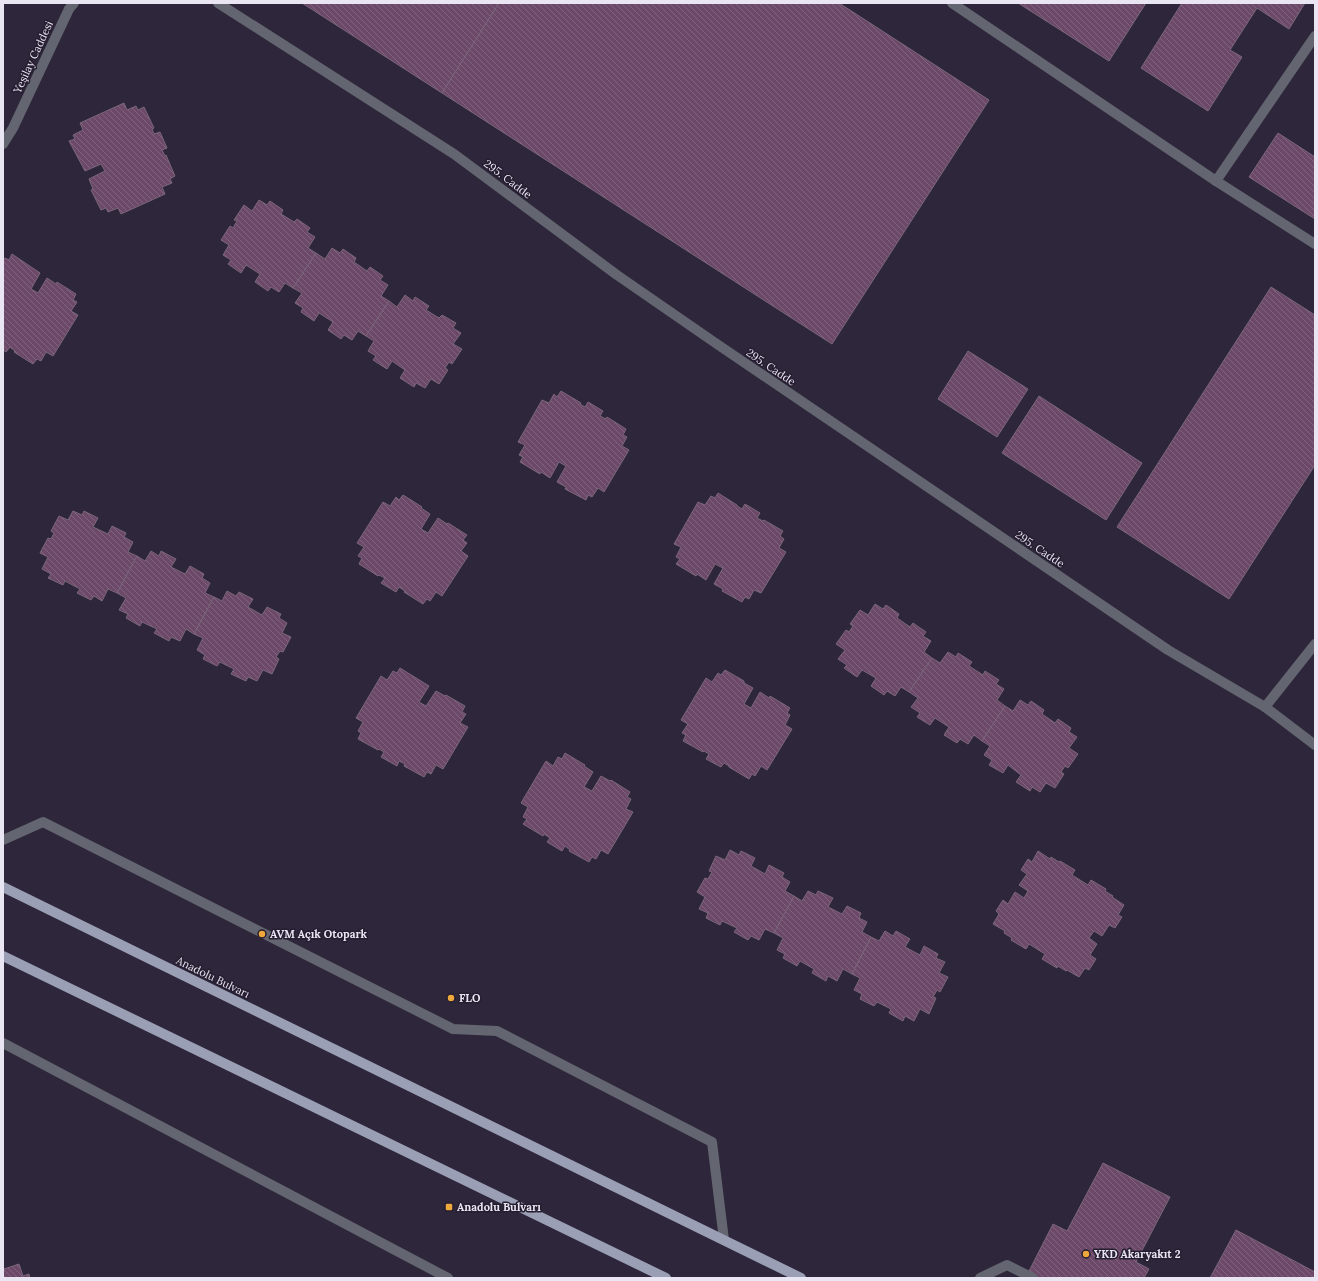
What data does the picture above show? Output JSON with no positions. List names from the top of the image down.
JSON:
{
  "streets": {
    "main road": ["Anadolu Bulvarı"],
    "street": ["Yeşilay Caddesi", "295. Cadde"]
  },
  "places": {
    "other": ["AVM Açık Otopark", "FLO", "YKD Akaryakıt 2"],
    "transit": ["Anadolu Bulvarı"]
  }
}
